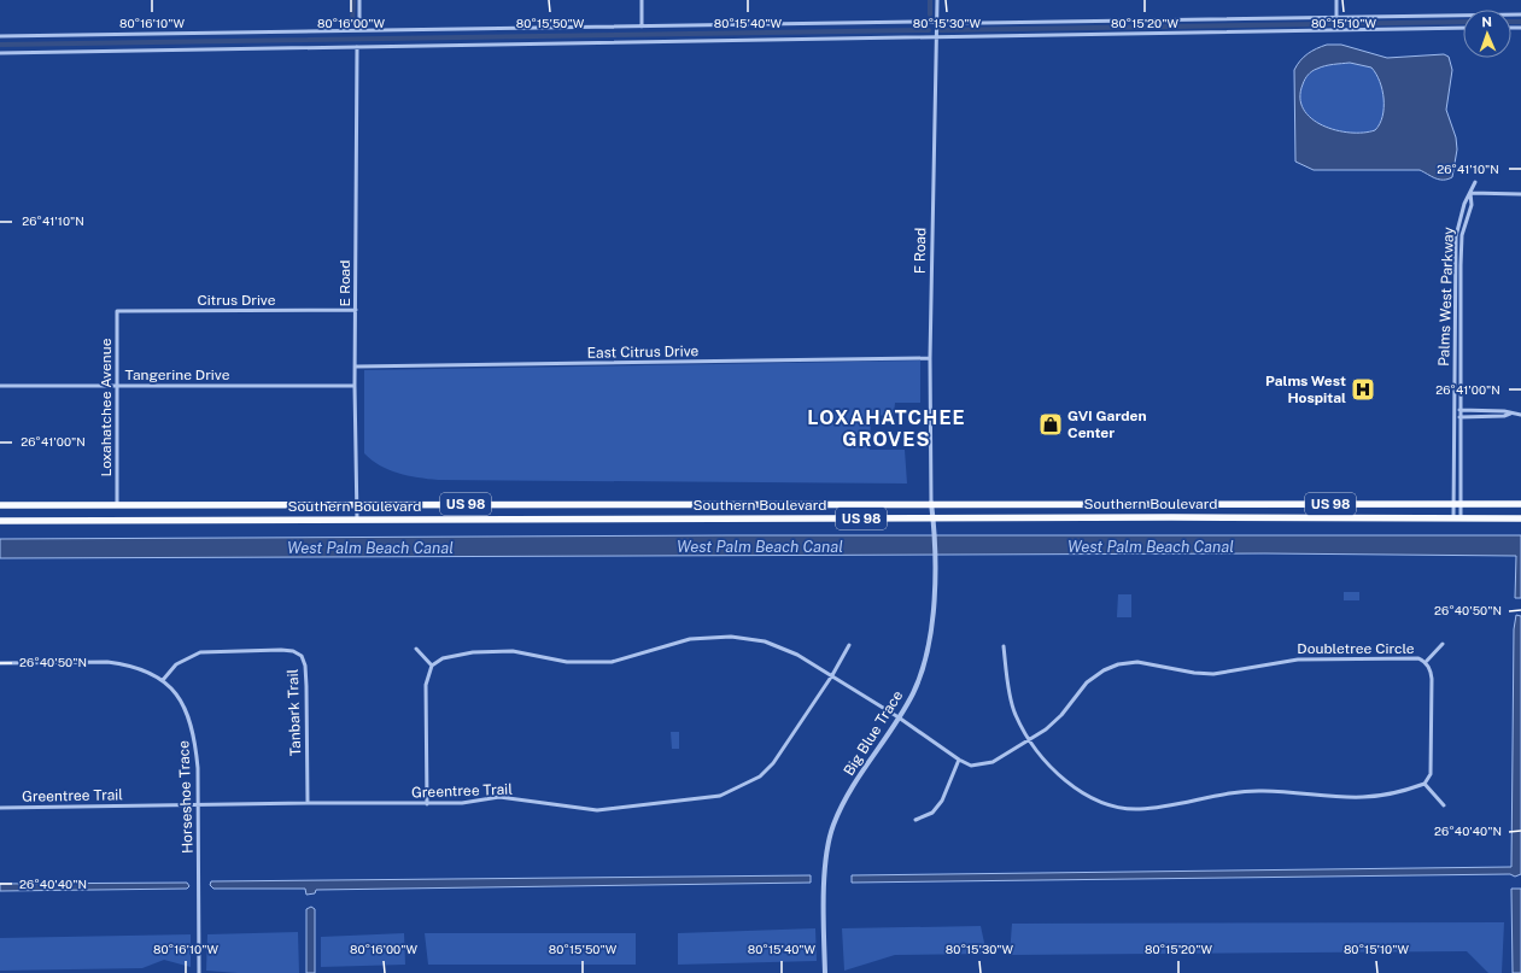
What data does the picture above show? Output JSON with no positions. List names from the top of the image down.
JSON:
{
  "streets": {
    "highway": ["US 98", "Southern Boulevard"],
    "street": [
      "F Road",
      "E Road",
      "Palms West Parkway",
      "Citrus Drive",
      "East Citrus Drive",
      "Tangerine Drive",
      "Loxahatchee Avenue",
      "Doubletree Circle",
      "Tanbark Trail",
      "Big Blue Trace",
      "Greentree Trail",
      "Horseshoe Trace"
    ]
  },
  "crossings": [
    ["F Road", "East Citrus Drive"],
    ["F Road", "Southern Boulevard"],
    ["F Road", "Big Blue Trace"],
    ["E Road", "Citrus Drive"],
    ["E Road", "East Citrus Drive"],
    ["E Road", "Tangerine Drive"],
    ["E Road", "Southern Boulevard"],
    ["Palms West Parkway", "Southern Boulevard"],
    ["Citrus Drive", "Loxahatchee Avenue"],
    ["Tangerine Drive", "Loxahatchee Avenue"],
    ["Loxahatchee Avenue", "Southern Boulevard"],
    ["Southern Boulevard", "Big Blue Trace"],
    ["Tanbark Trail", "Greentree Trail"],
    ["Tanbark Trail", "Horseshoe Trace"],
    ["Greentree Trail", "Horseshoe Trace"]
  ],
  "districts": ["LOXAHATCHEE GROVES"],
  "water": ["West Palm Beach Canal"],
  "places": {
    "hospital": ["Palms West Hospital"],
    "shop": ["GVI Garden Center"]
  },
  "north": "top",
  "coordinates": [
    "80°16'10\"W",
    "80°16'00\"W",
    "80°15'50\"W",
    "80°15'40\"W",
    "80°15'30\"W",
    "80°15'20\"W",
    "80°15'10\"W",
    "26°41'10\"N",
    "26°41'00\"N",
    "26°40'50\"N",
    "26°40'40\"N"
  ]
}
